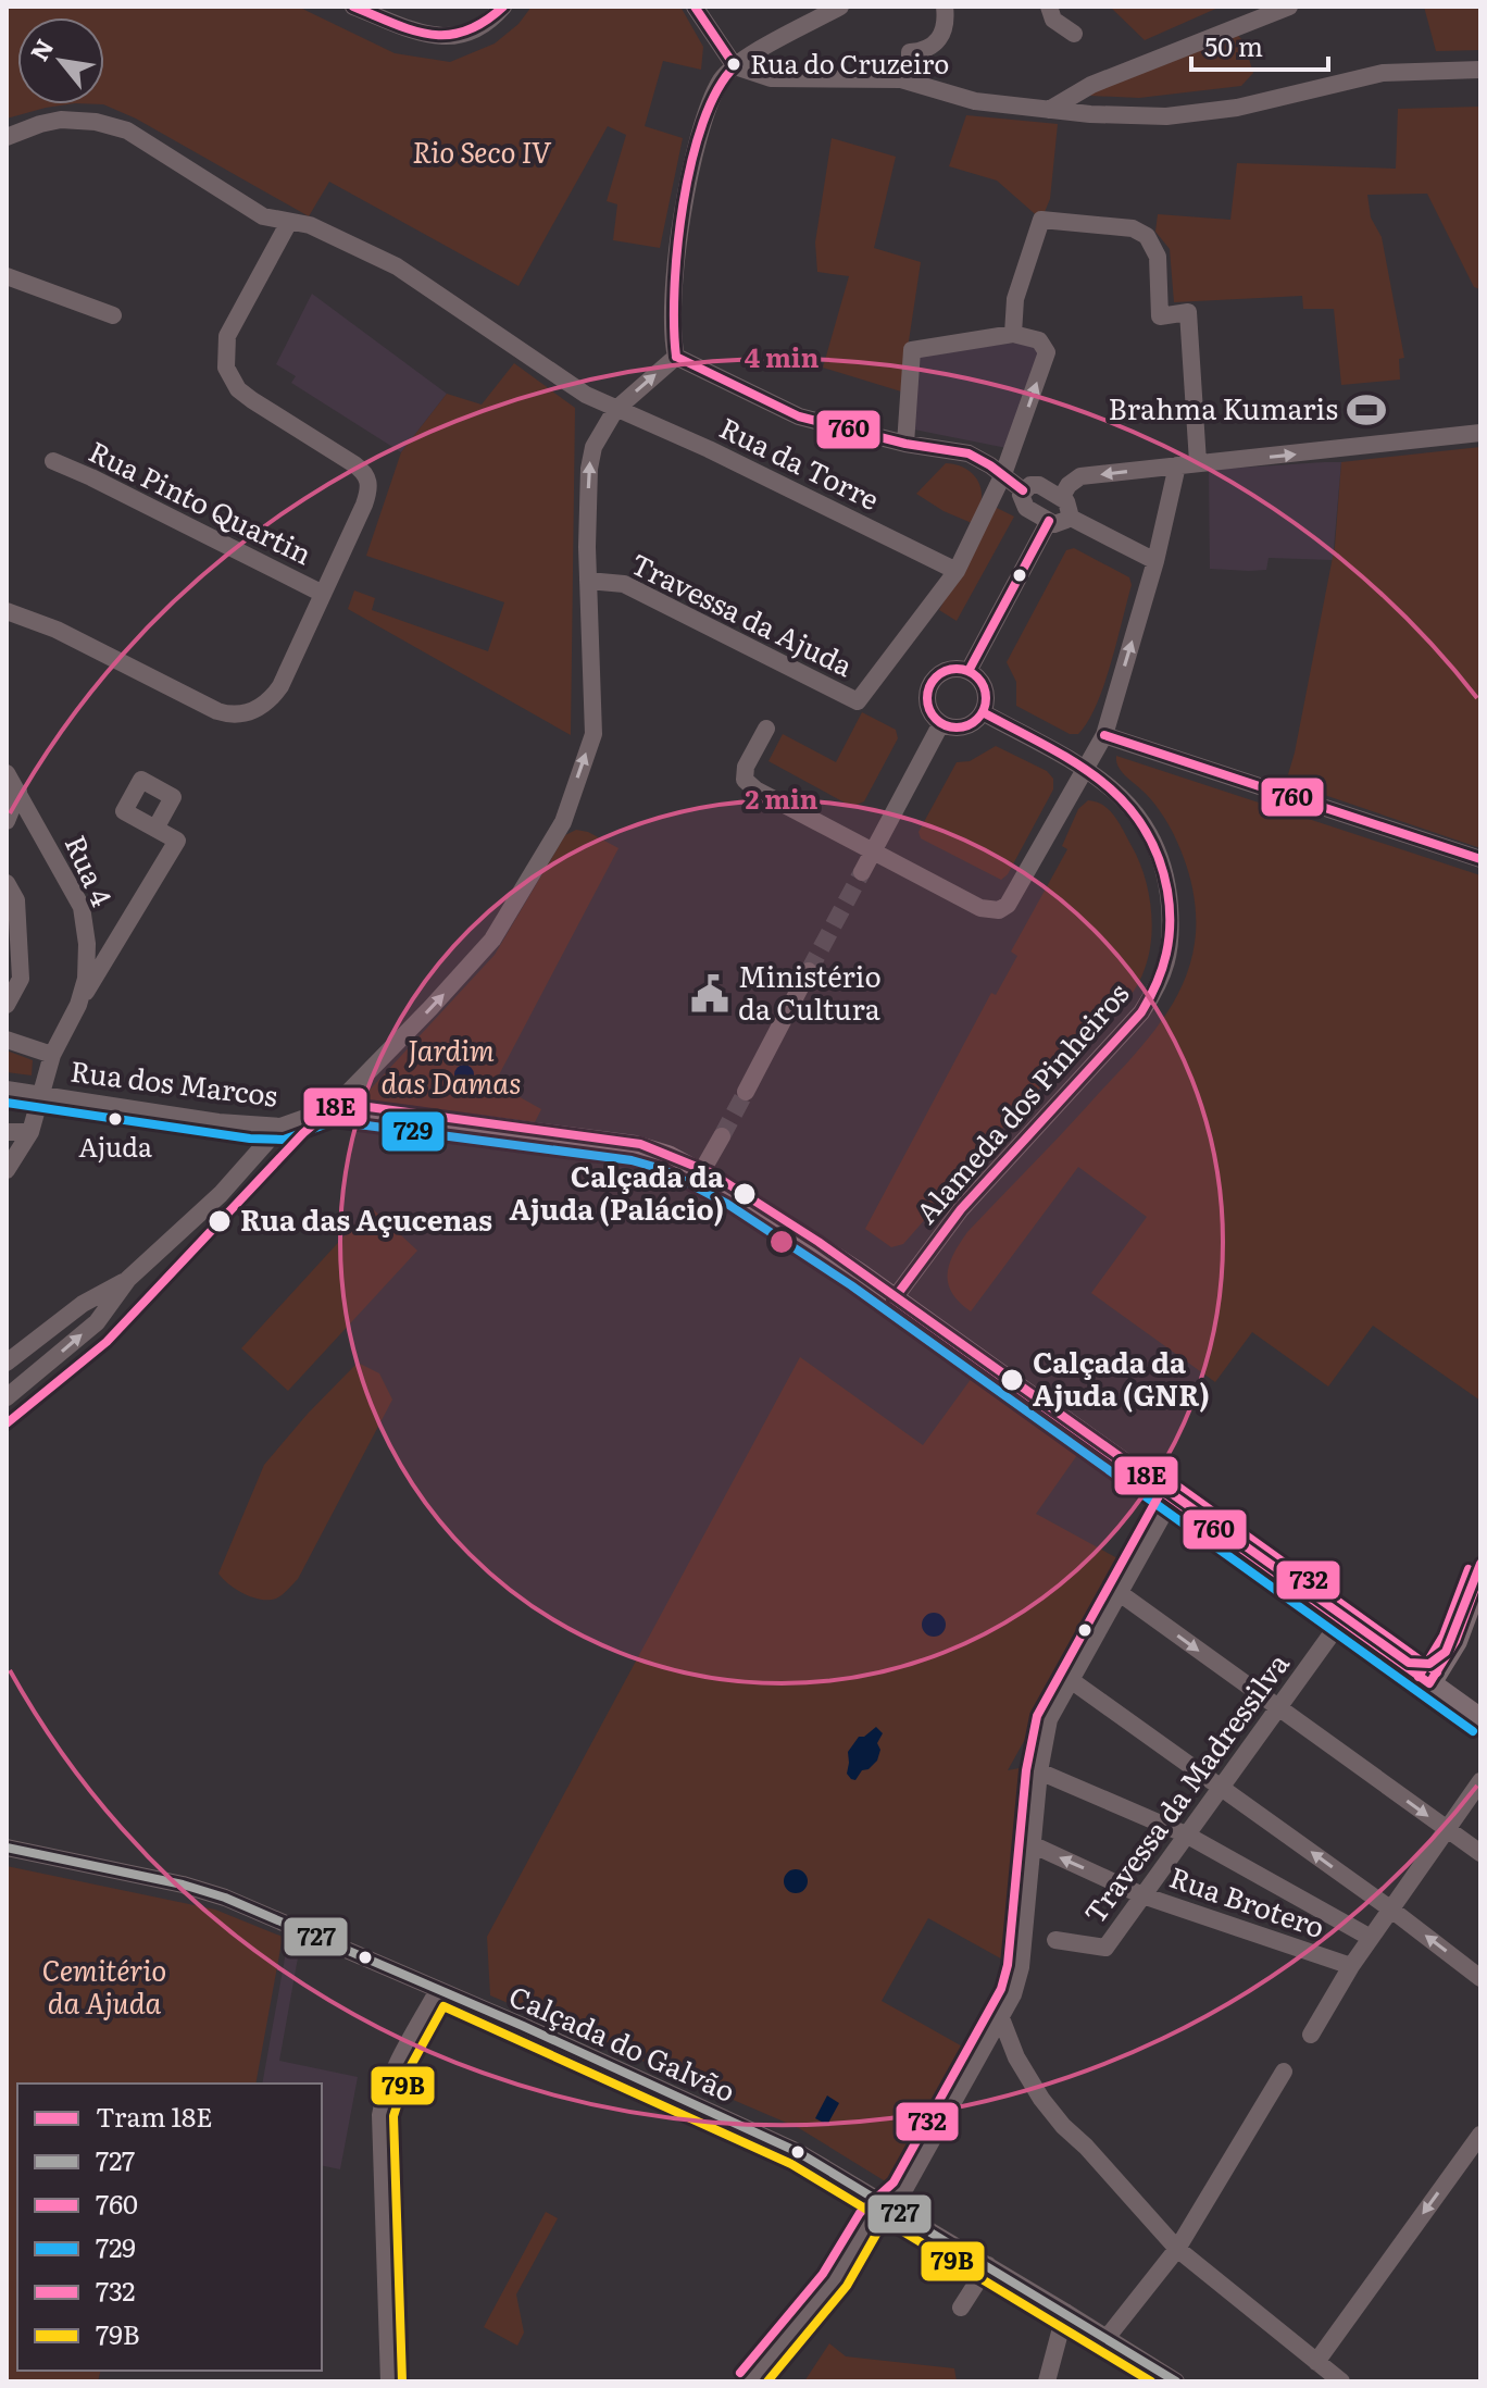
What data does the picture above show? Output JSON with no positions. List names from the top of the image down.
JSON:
{
  "streets": {
    "street": [
      "Rua da Torre",
      "Rua Pinto Quartin",
      "Travessa da Ajuda",
      "Rua 4",
      "Rua dos Marcos",
      "Alameda dos Pinheiros",
      "Travessa da Madressilva",
      "Rua Brotero",
      "Calçada do Galvão"
    ]
  },
  "crossings": [
    ["Rua da Torre", "Travessa da Ajuda"],
    ["Rua 4", "Rua dos Marcos"],
    ["Travessa da Madressilva", "Rua Brotero"]
  ],
  "parks": ["Rio Seco IV", "Jardim das Damas", "Cemitério da Ajuda"],
  "places": {
    "other": [
      "Rua do Cruzeiro",
      "Ajuda",
      "Calçada da Ajuda (Palácio)",
      "Rua das Açucenas",
      "Calçada da Ajuda (GNR)"
    ],
    "sports": ["Brahma Kumaris"],
    "public building": ["Ministério da Cultura"]
  },
  "lines": [
    "transit line 760",
    "transit line 729",
    "tram line 18E",
    "transit line 732",
    "transit line 727",
    "transit line 79B"
  ],
  "legend": [
    "Tram 18E",
    "727",
    "760",
    "729",
    "732",
    "79B"
  ],
  "scale_bar": "50 m",
  "north": "top left",
  "rings": ["4 min", "2 min"]
}
